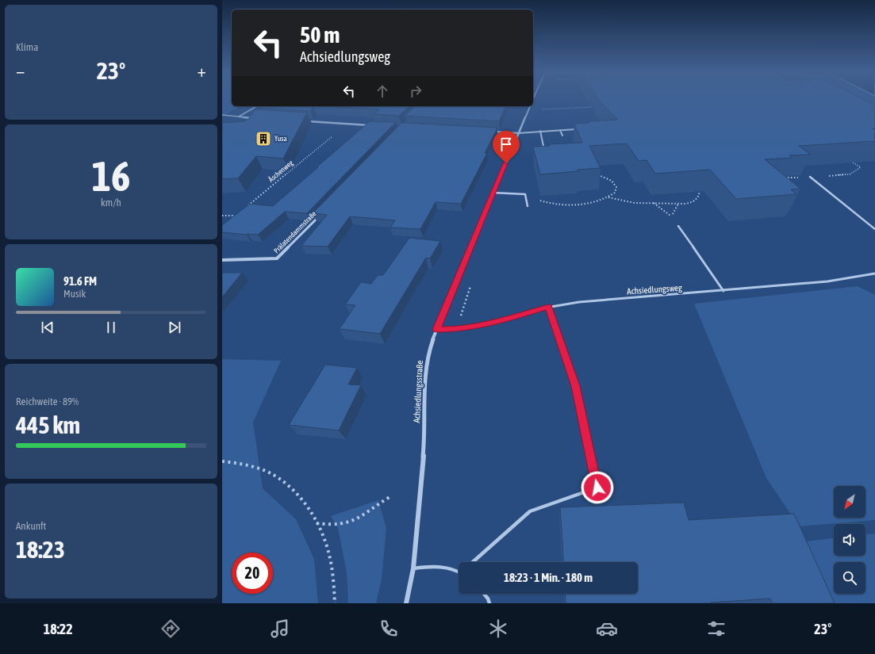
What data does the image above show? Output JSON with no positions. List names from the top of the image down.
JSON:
{
  "streets": {
    "street": ["Prälatendammstraße", "Achsiedlungsstraße"],
    "lane": ["Achsiedlungsweg"],
    "path": ["Äschenweg"]
  },
  "crossings": [
    ["Achsiedlungsweg", "Achsiedlungsstraße"]
  ],
  "places": {
    "building": ["Yusa"]
  },
  "north": "bottom left",
  "page": {
    "tile": [
      "Klima",
      ["16", "km/h"],
      ["Reichweite · 89%", "445 km"],
      ["Ankunft", "18:23"]
    ],
    "turn": ["50 m", "Achsiedlungsweg"],
    "heat": ["−", "23°", "+"],
    "song": ["91.6 FM", "Musik"],
    "limit": "20",
    "trip": "18:23 · 1 Min. · 180 m",
    "tabs": ["18:22", "23°"]
  }
}
